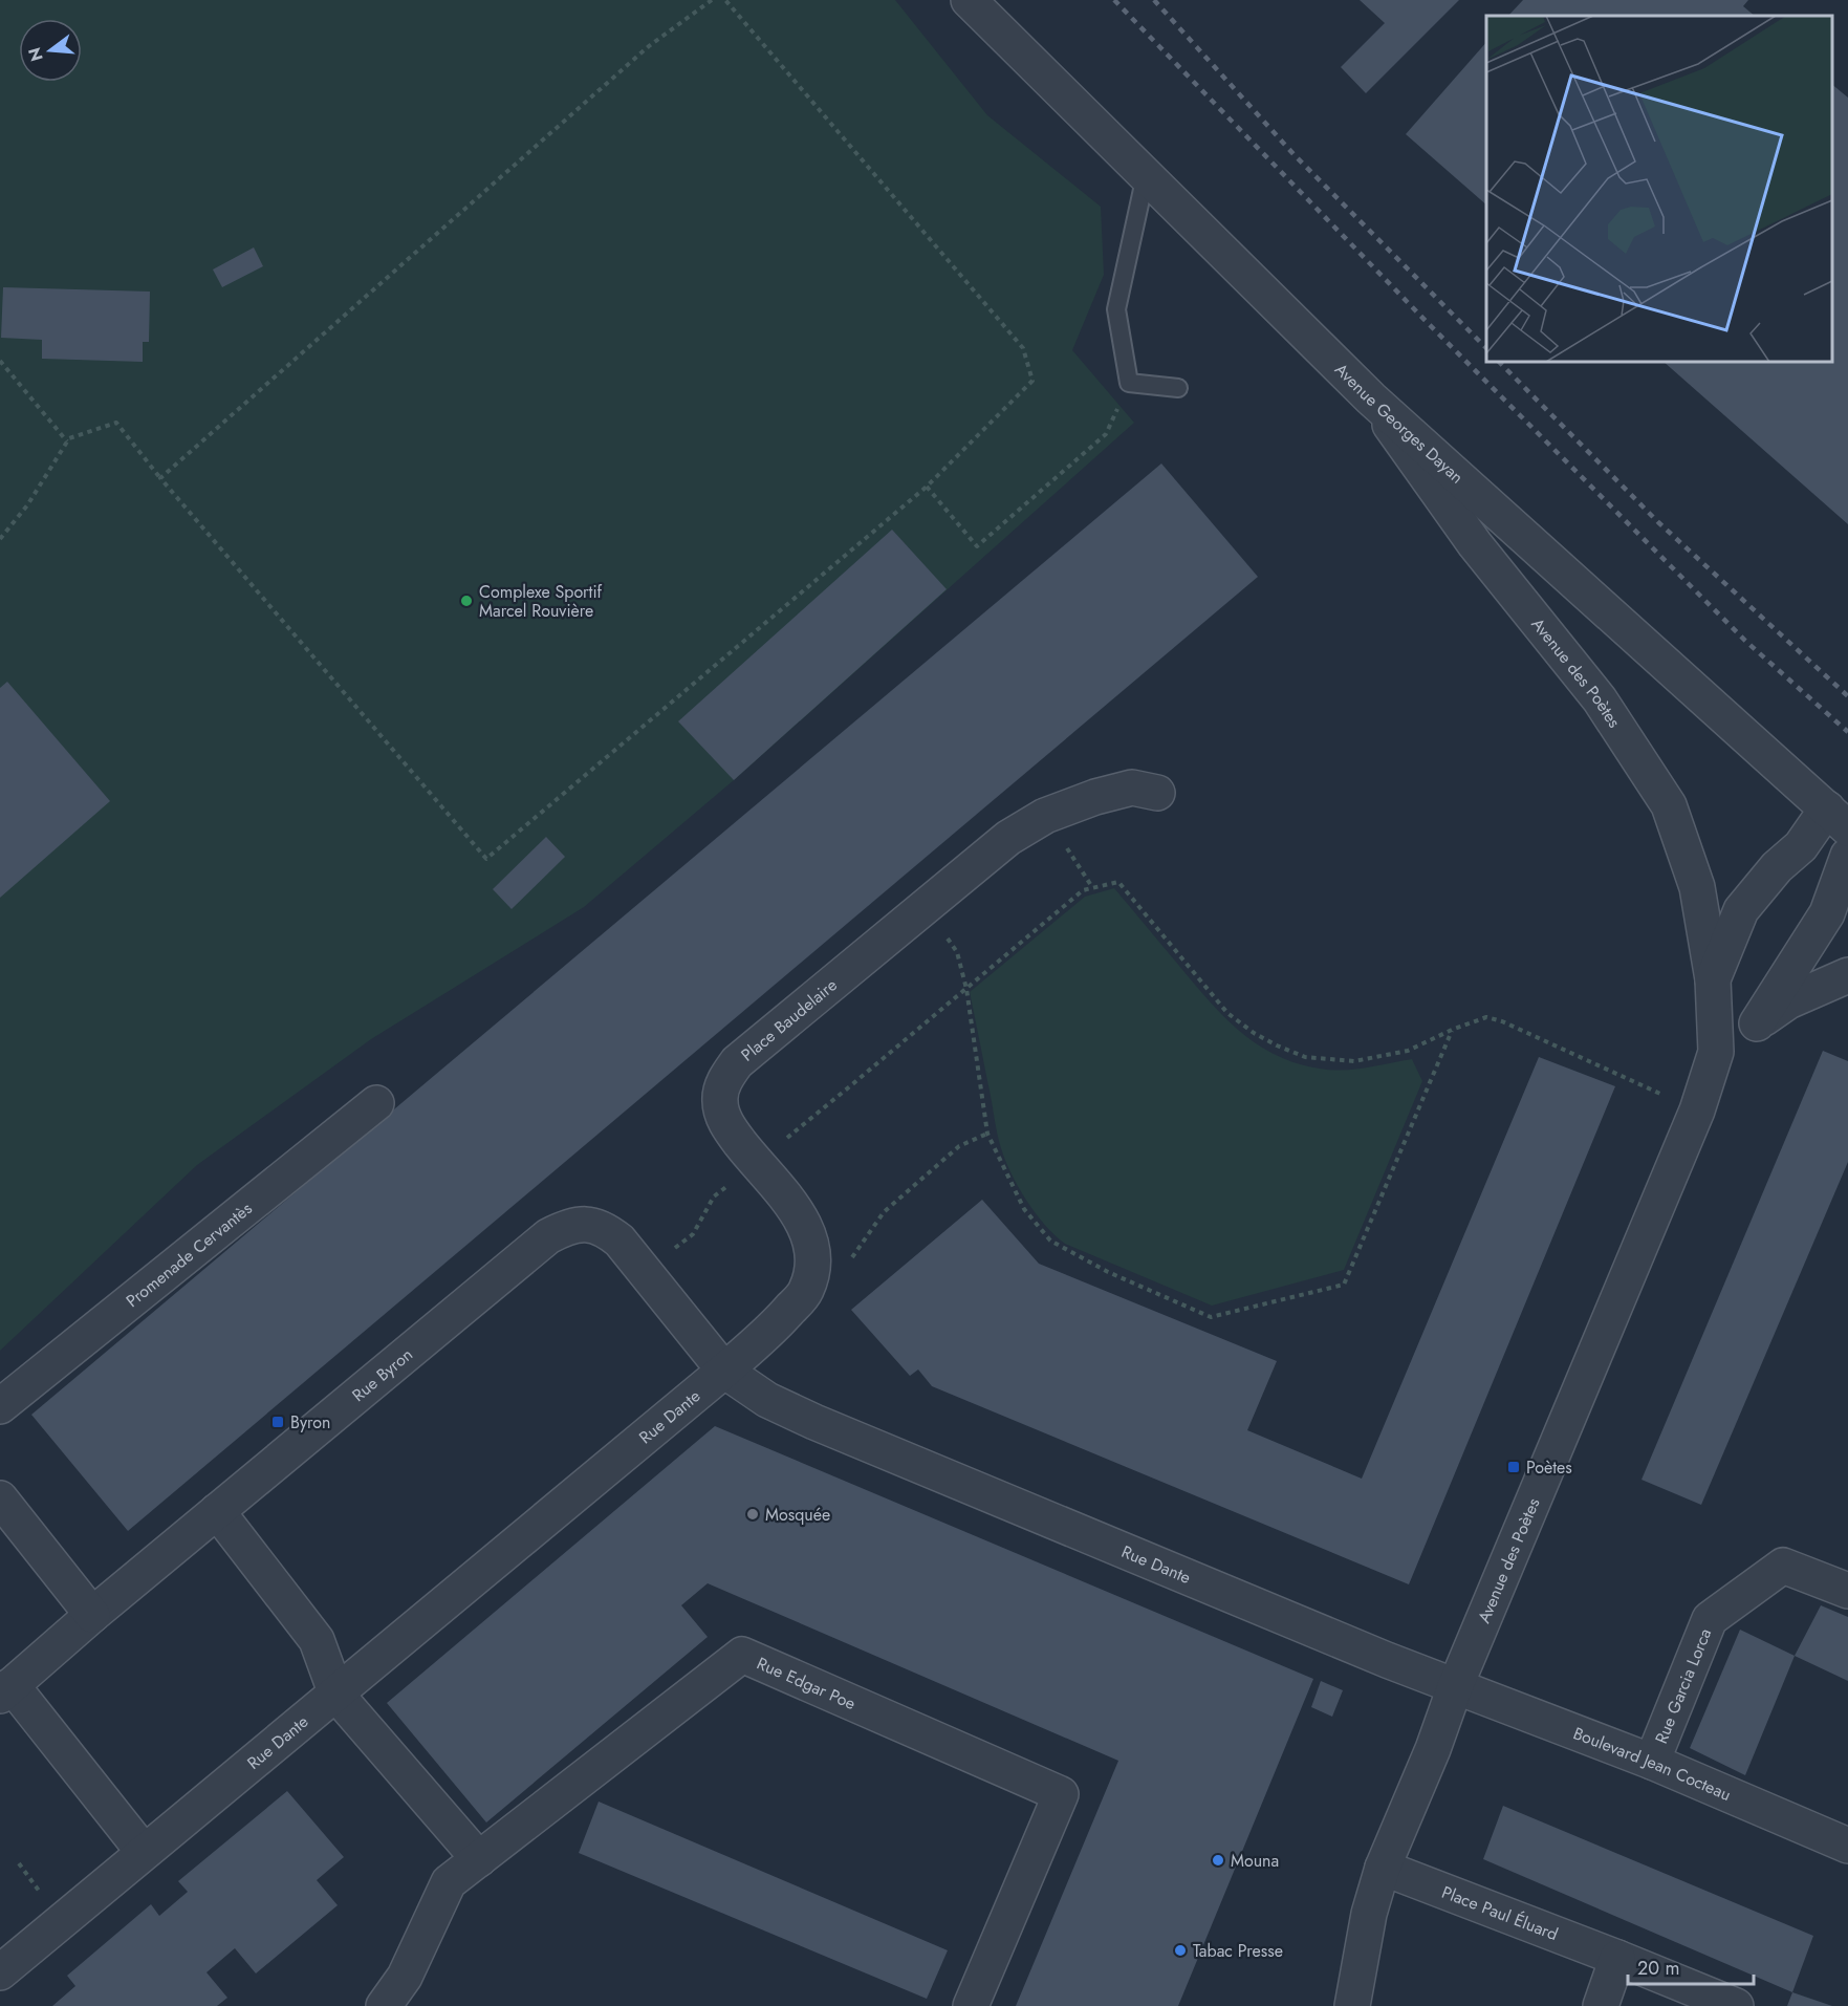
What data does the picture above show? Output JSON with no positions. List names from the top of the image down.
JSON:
{
  "streets": {
    "street": [
      "Avenue Georges Dayan",
      "Avenue des Poètes",
      "Place Baudelaire",
      "Promenade Cervantès",
      "Rue Byron",
      "Rue Dante",
      "Rue Edgar Poe",
      "Rue Garcia Lorca",
      "Boulevard Jean Cocteau",
      "Place Paul Éluard"
    ]
  },
  "crossings": [
    ["Avenue Georges Dayan", "Avenue des Poètes"],
    ["Avenue des Poètes", "Rue Dante"],
    ["Avenue des Poètes", "Boulevard Jean Cocteau"],
    ["Avenue des Poètes", "Place Paul Éluard"],
    ["Place Baudelaire", "Rue Byron"],
    ["Place Baudelaire", "Rue Dante"],
    ["Rue Byron", "Rue Dante"],
    ["Rue Dante", "Boulevard Jean Cocteau"],
    ["Rue Garcia Lorca", "Boulevard Jean Cocteau"]
  ],
  "places": {
    "other": [
      "Complexe Sportif Marcel Rouvière",
      "Mosquée",
      "Mouna",
      "Tabac Presse"
    ],
    "transit": ["Byron", "Poètes"]
  },
  "scale_bar": "20 m",
  "north": "left"
}
